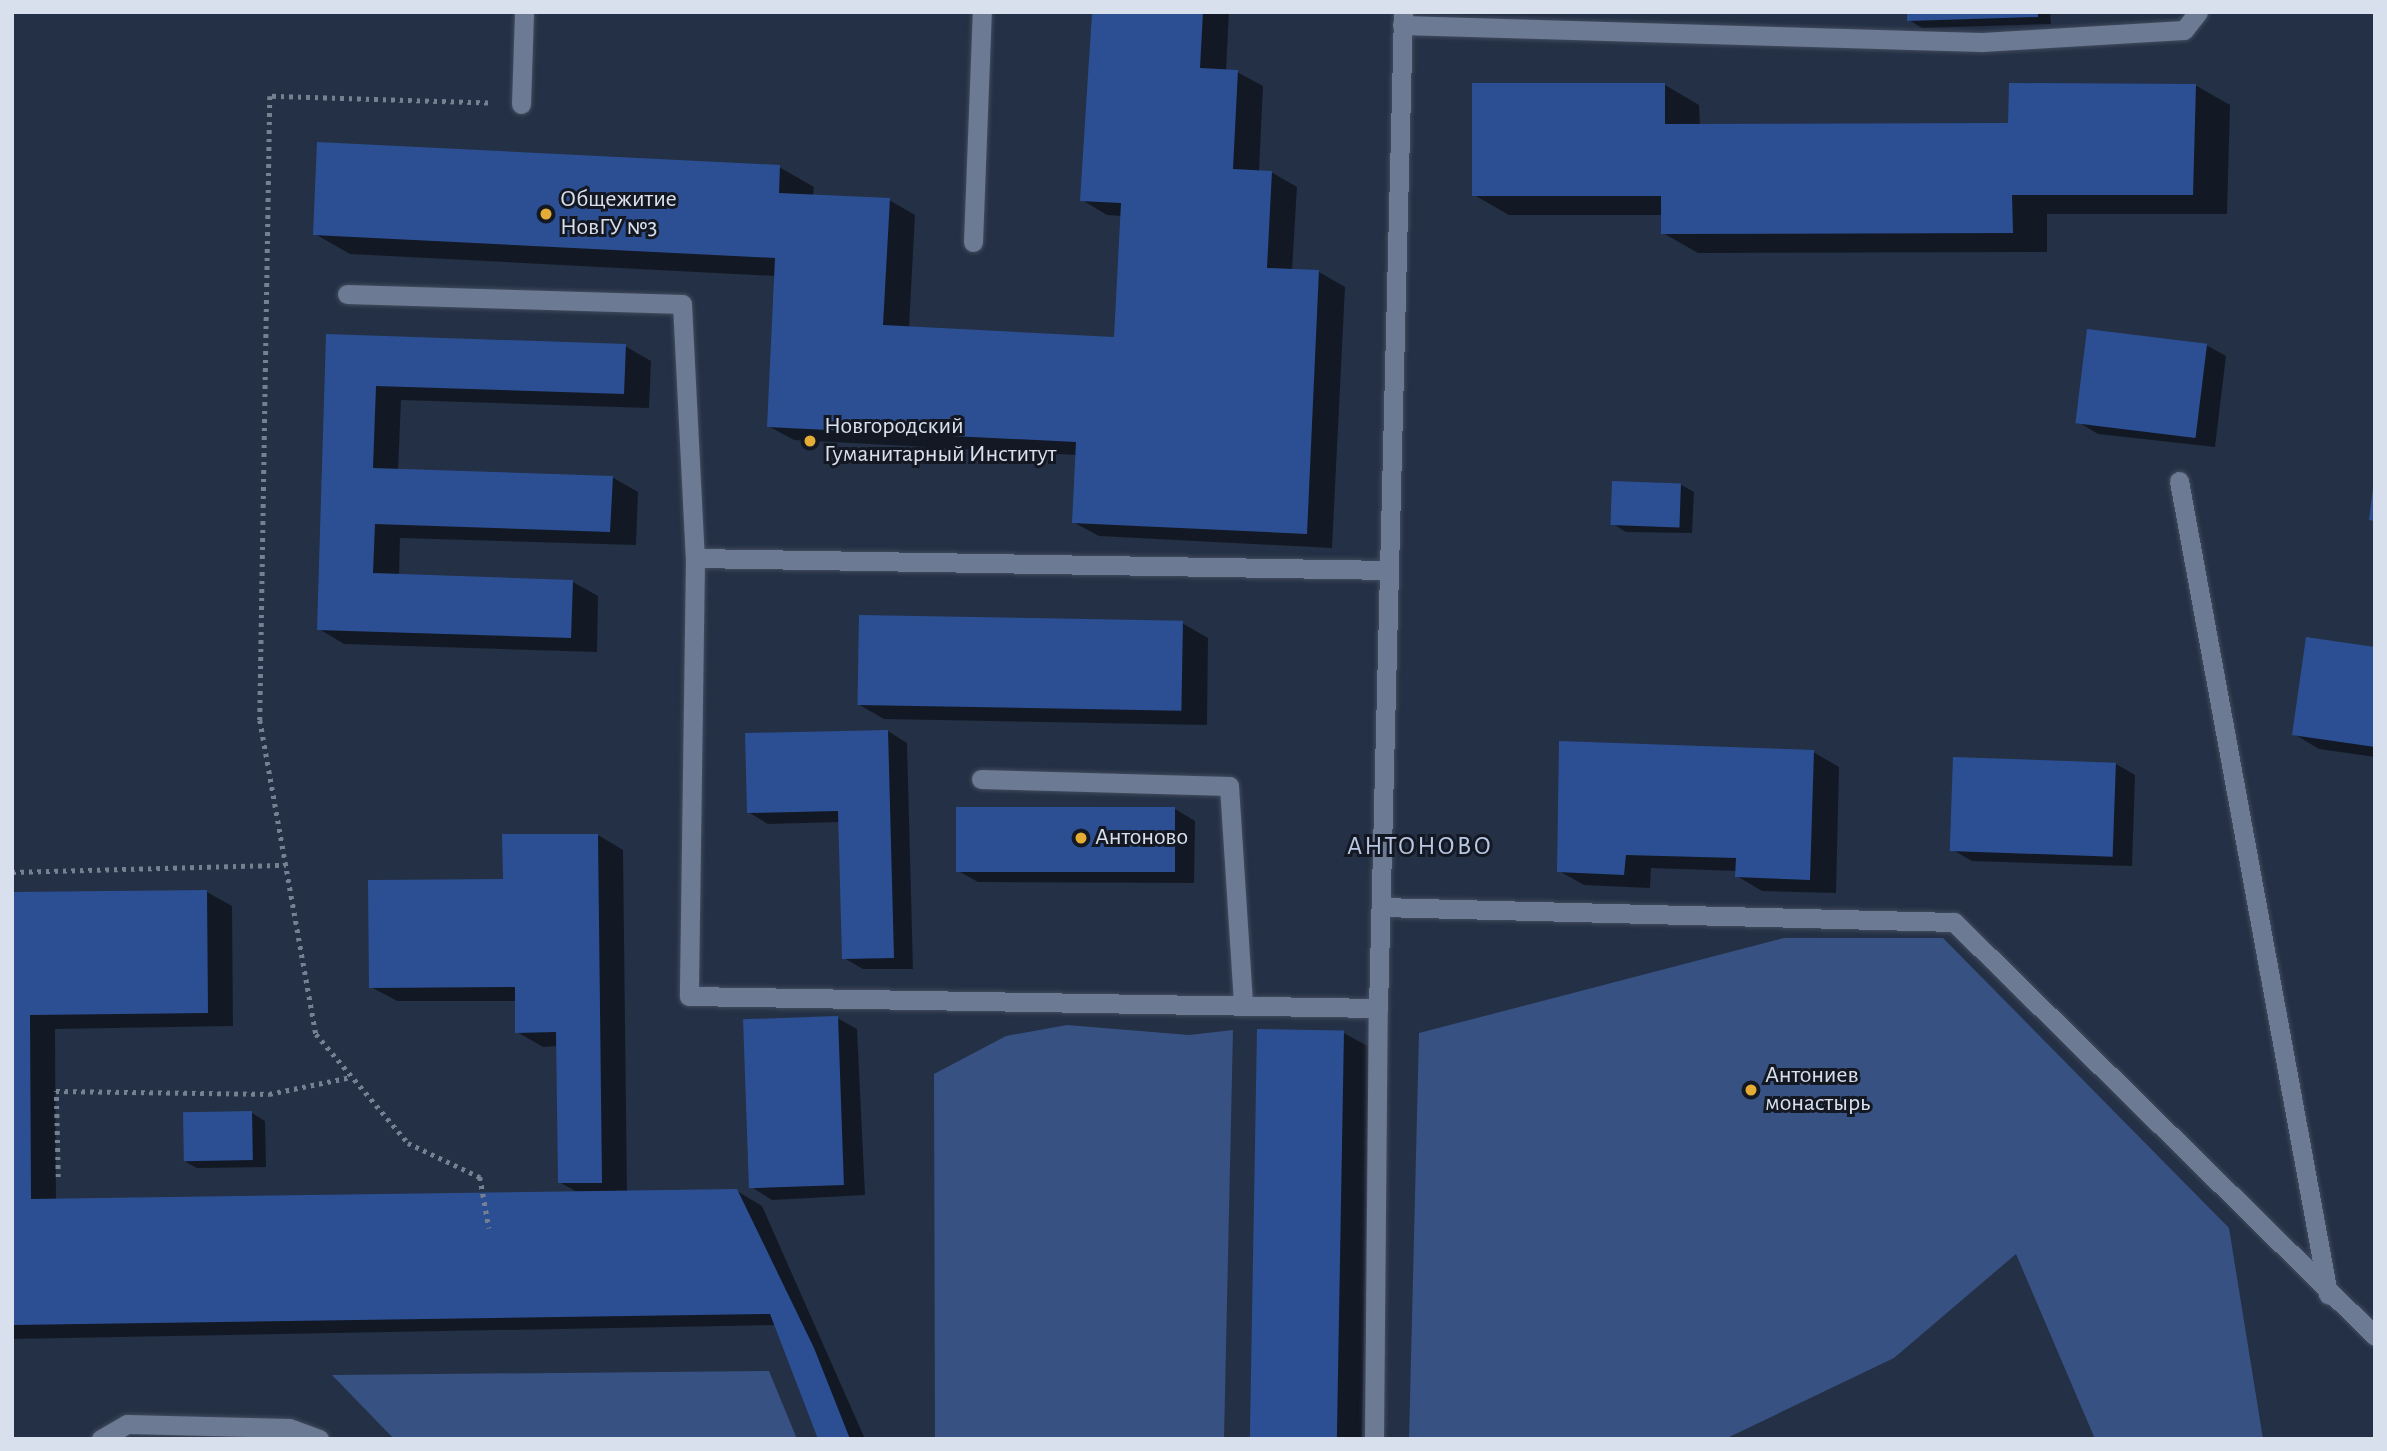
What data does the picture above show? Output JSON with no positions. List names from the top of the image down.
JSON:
{
  "districts": ["АНТОНОВО"],
  "places": [
    "Общежитие НовГУ №3",
    "Новгородский Гуманитарный Институт",
    "Антоново",
    "Антониев монастырь"
  ]
}
